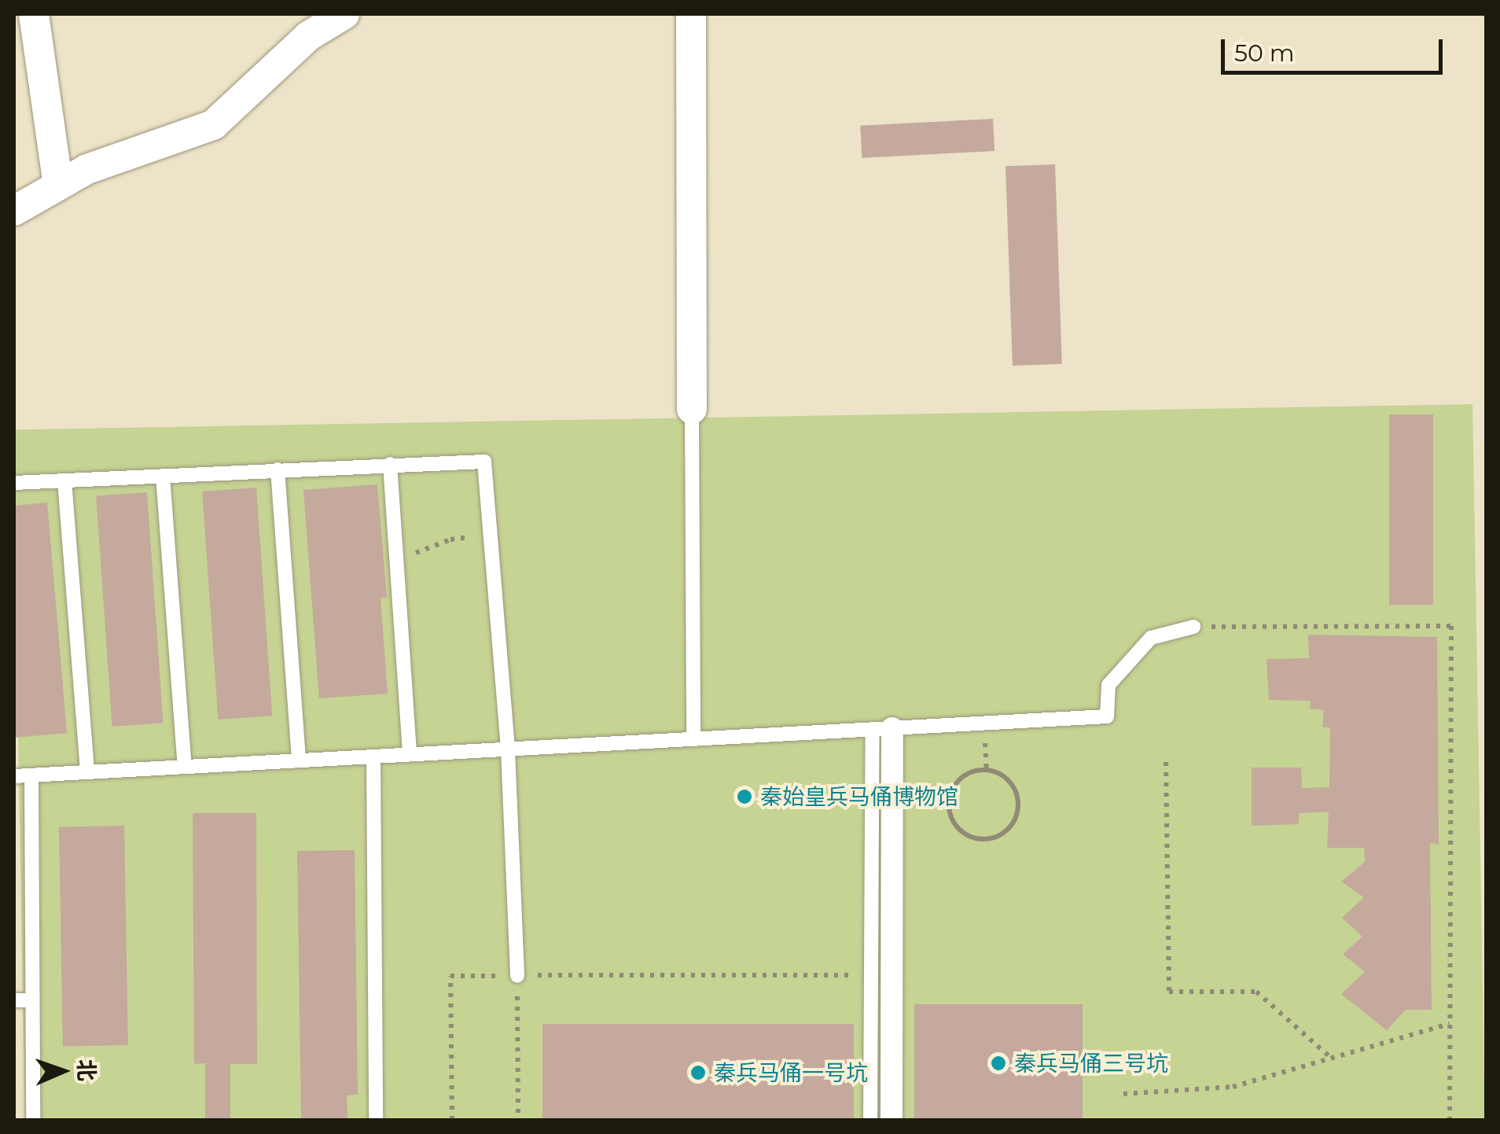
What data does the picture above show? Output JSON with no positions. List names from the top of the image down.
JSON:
{
  "places": ["秦始皇兵马俑博物馆", "秦兵马俑三号坑", "秦兵马俑一号坑"],
  "scale_bar": "50 m",
  "north": "right"
}
